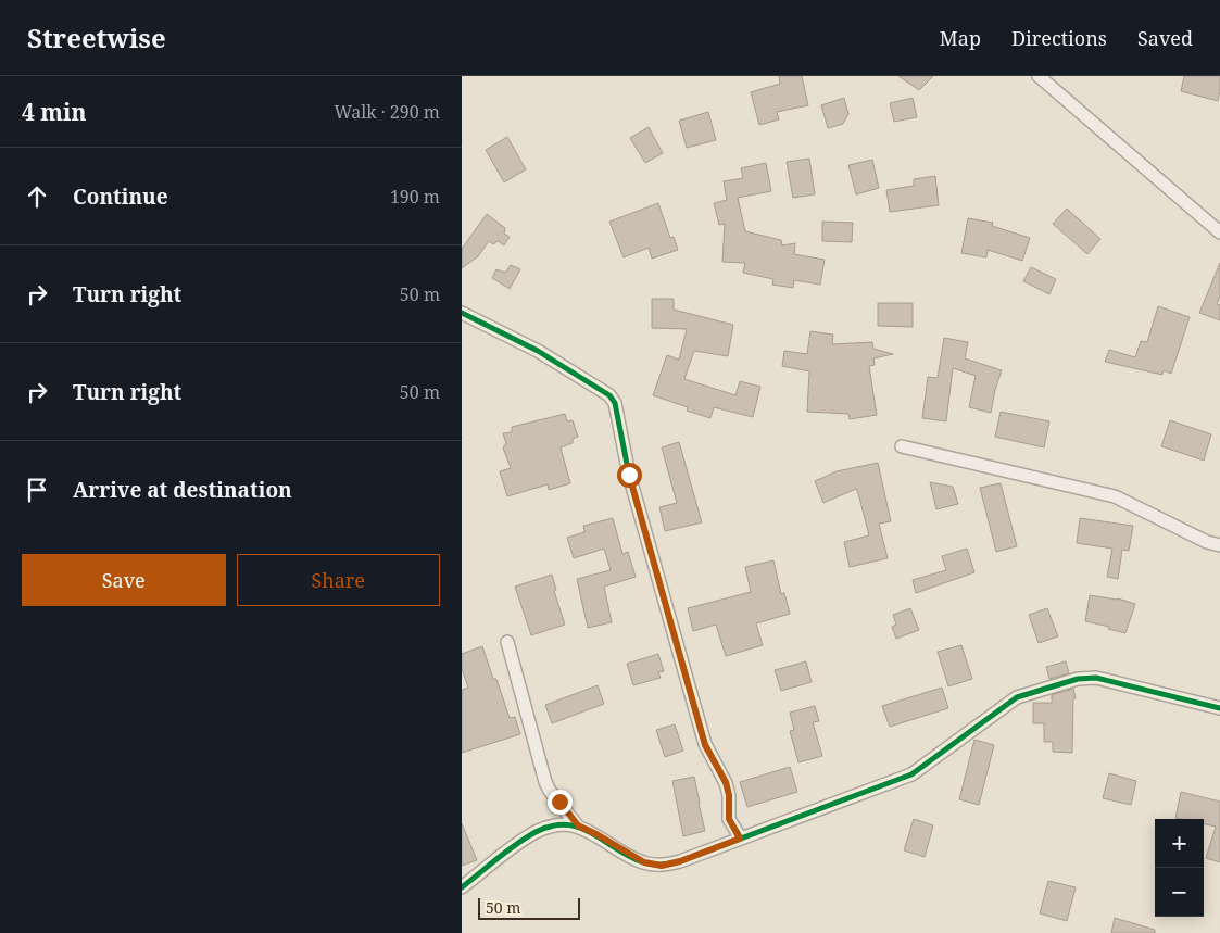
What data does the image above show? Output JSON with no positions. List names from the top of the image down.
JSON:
{
  "scale_bar": "50 m",
  "page": {
    "header": "Streetwise",
    "nav": ["Map", "Directions", "Saved"],
    "heading": ["4 min", "Walk · 290 m"],
    "list": [
      ["Continue", "190 m"],
      ["Turn right", "50 m"],
      ["Turn right", "50 m"],
      "Arrive at destination"
    ],
    "buttons": ["Save", "Share"],
    "map_buttons": ["+", "−"],
    "scale": "50 m"
  }
}
